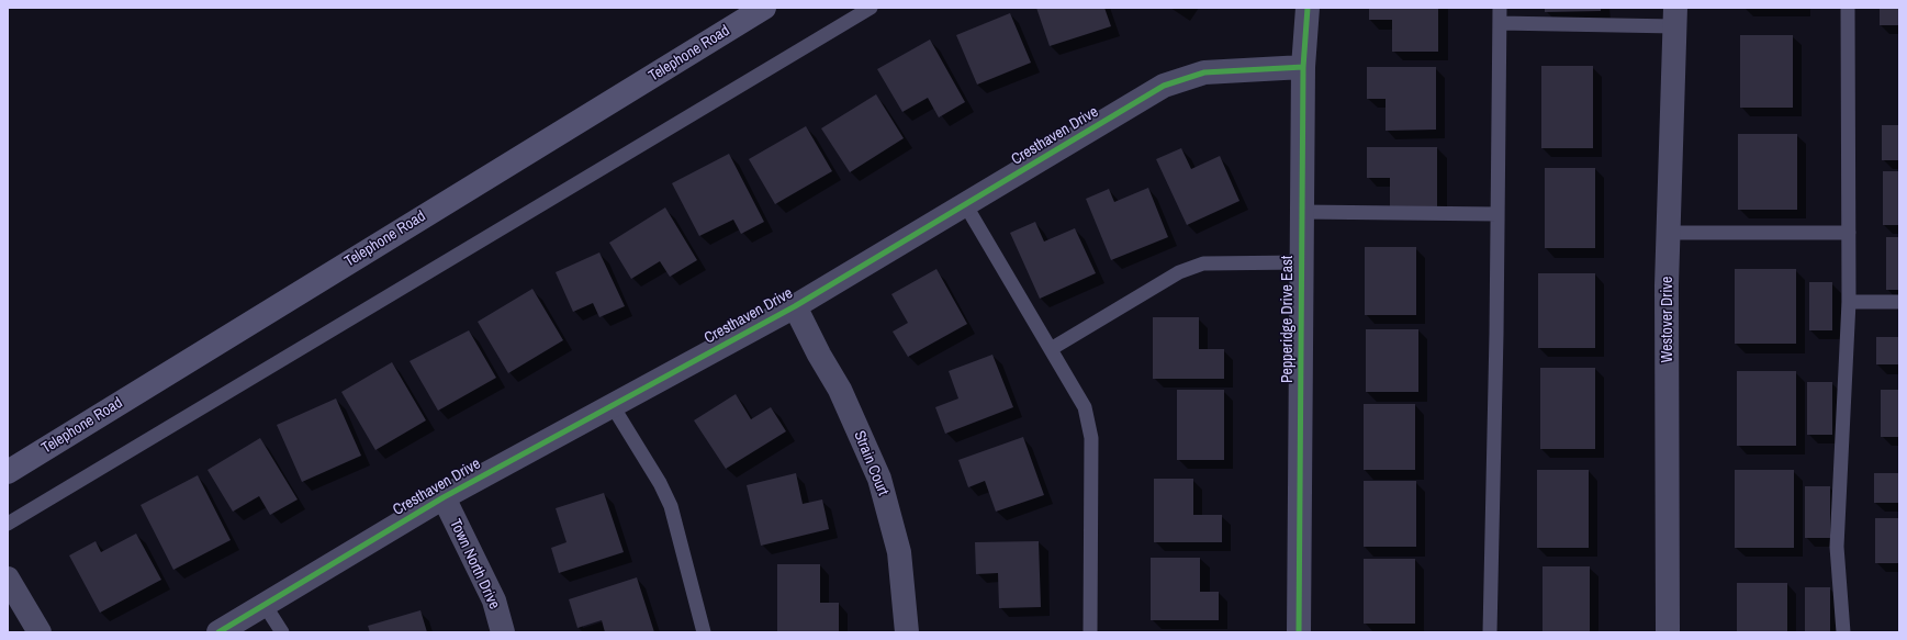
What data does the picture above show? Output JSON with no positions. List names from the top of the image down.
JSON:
{
  "streets": {
    "main road": ["Telephone Road"],
    "street": [
      "Cresthaven Drive",
      "Pepperidge Drive East",
      "Westover Drive",
      "Strain Court",
      "Town North Drive"
    ]
  },
  "crossings": [
    ["Cresthaven Drive", "Pepperidge Drive East"],
    ["Cresthaven Drive", "Strain Court"],
    ["Cresthaven Drive", "Town North Drive"]
  ]
}
